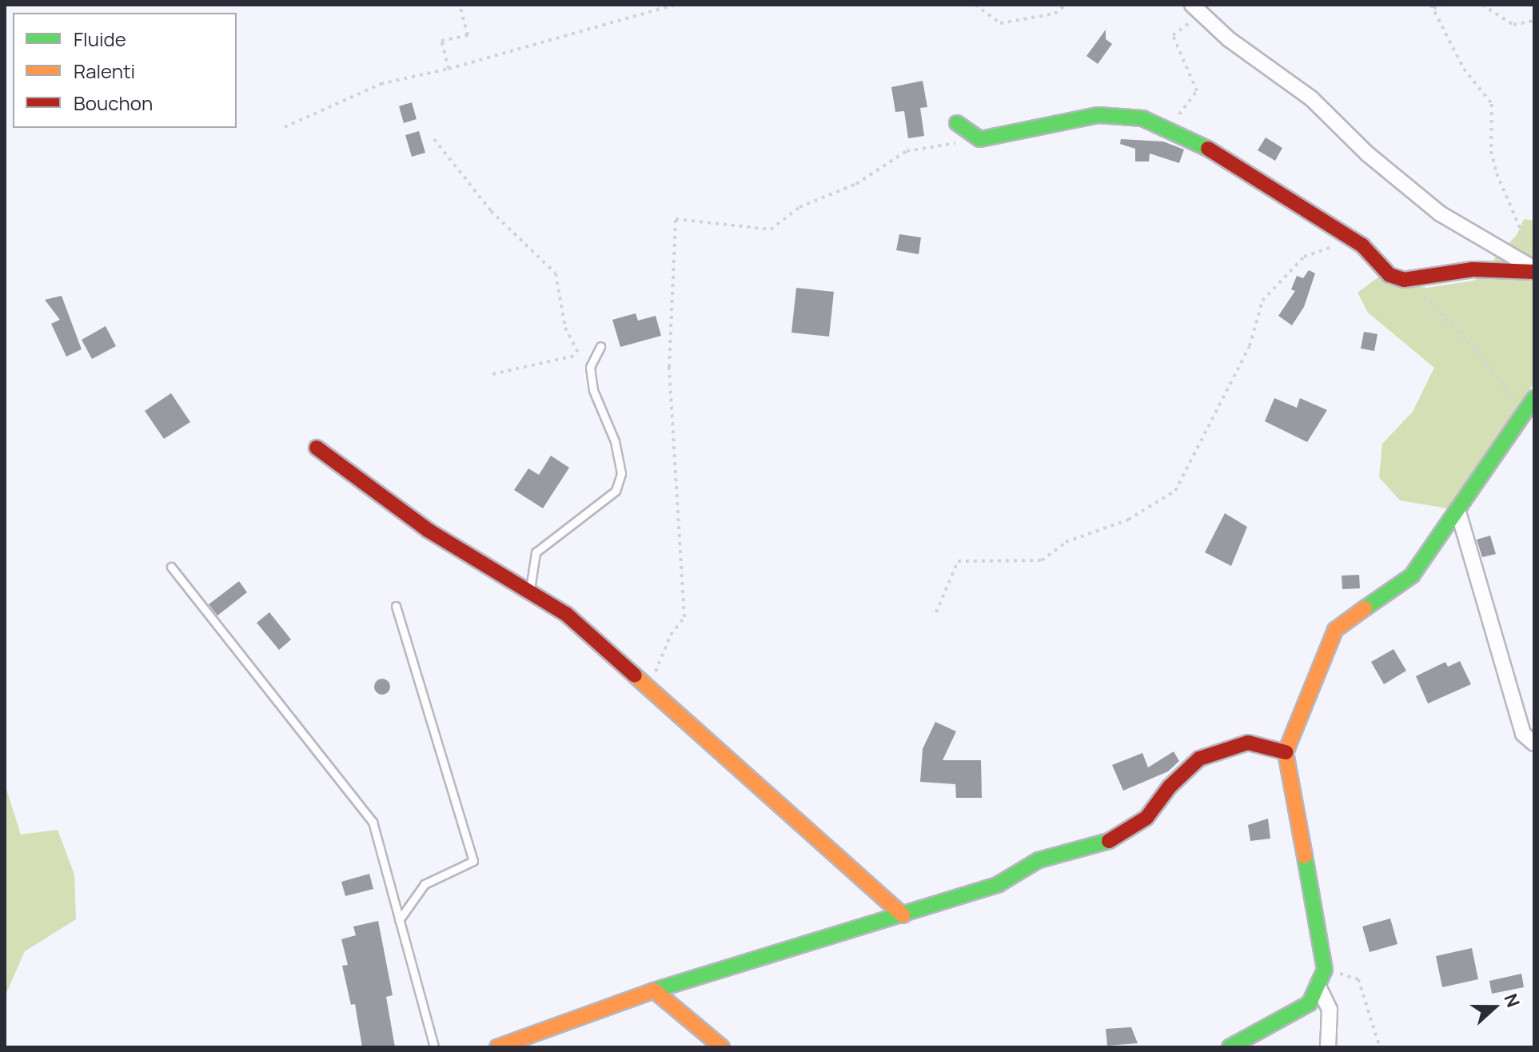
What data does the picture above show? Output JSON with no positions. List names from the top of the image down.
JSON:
{
  "legend": ["Fluide", "Ralenti", "Bouchon"],
  "north": "right"
}
